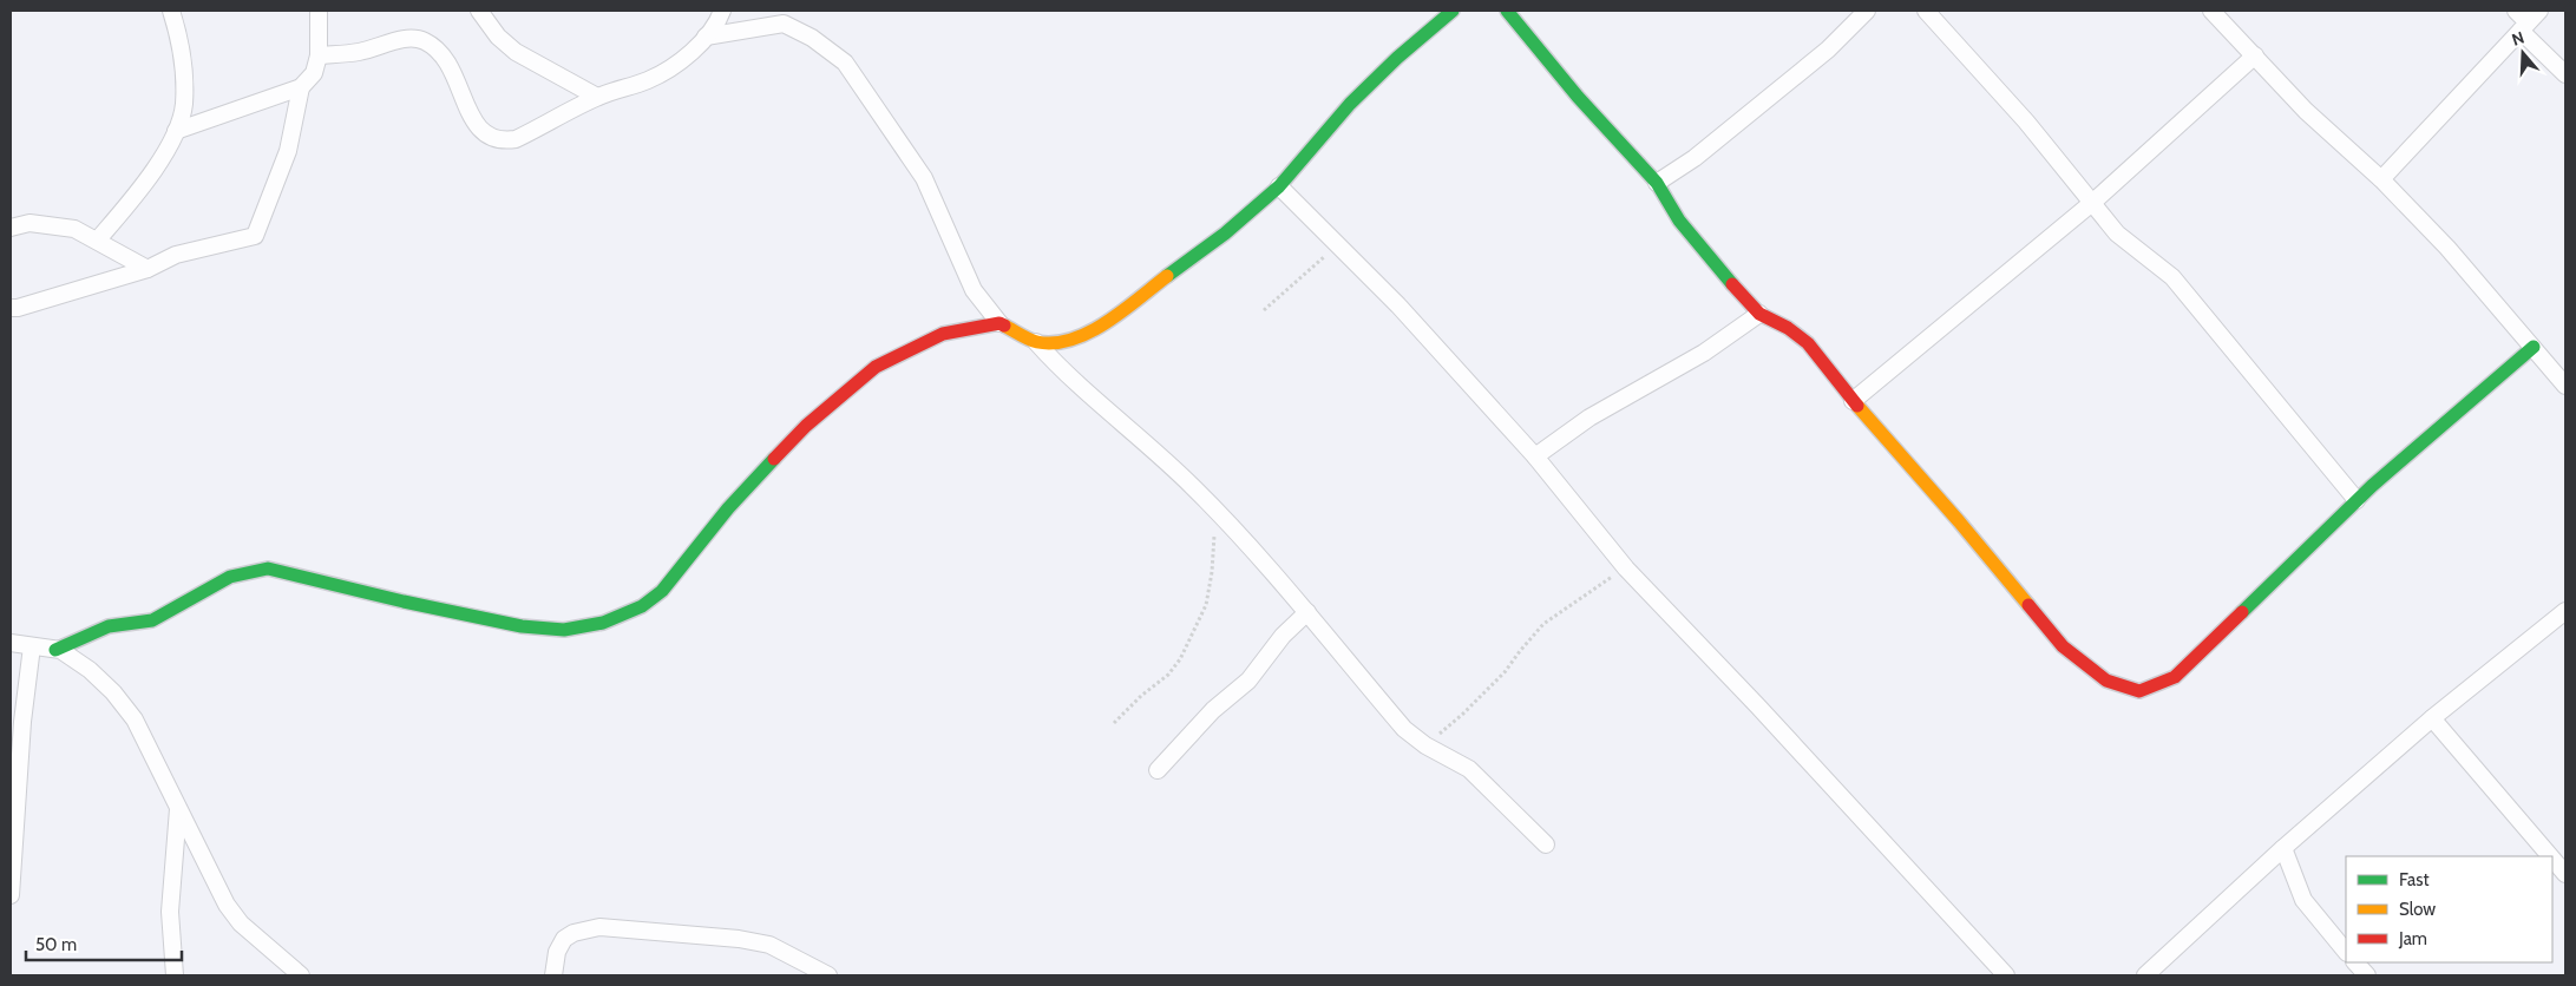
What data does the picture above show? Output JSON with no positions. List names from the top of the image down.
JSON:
{
  "legend": ["Fast", "Slow", "Jam"],
  "scale_bar": "50 m",
  "north": "top"
}
